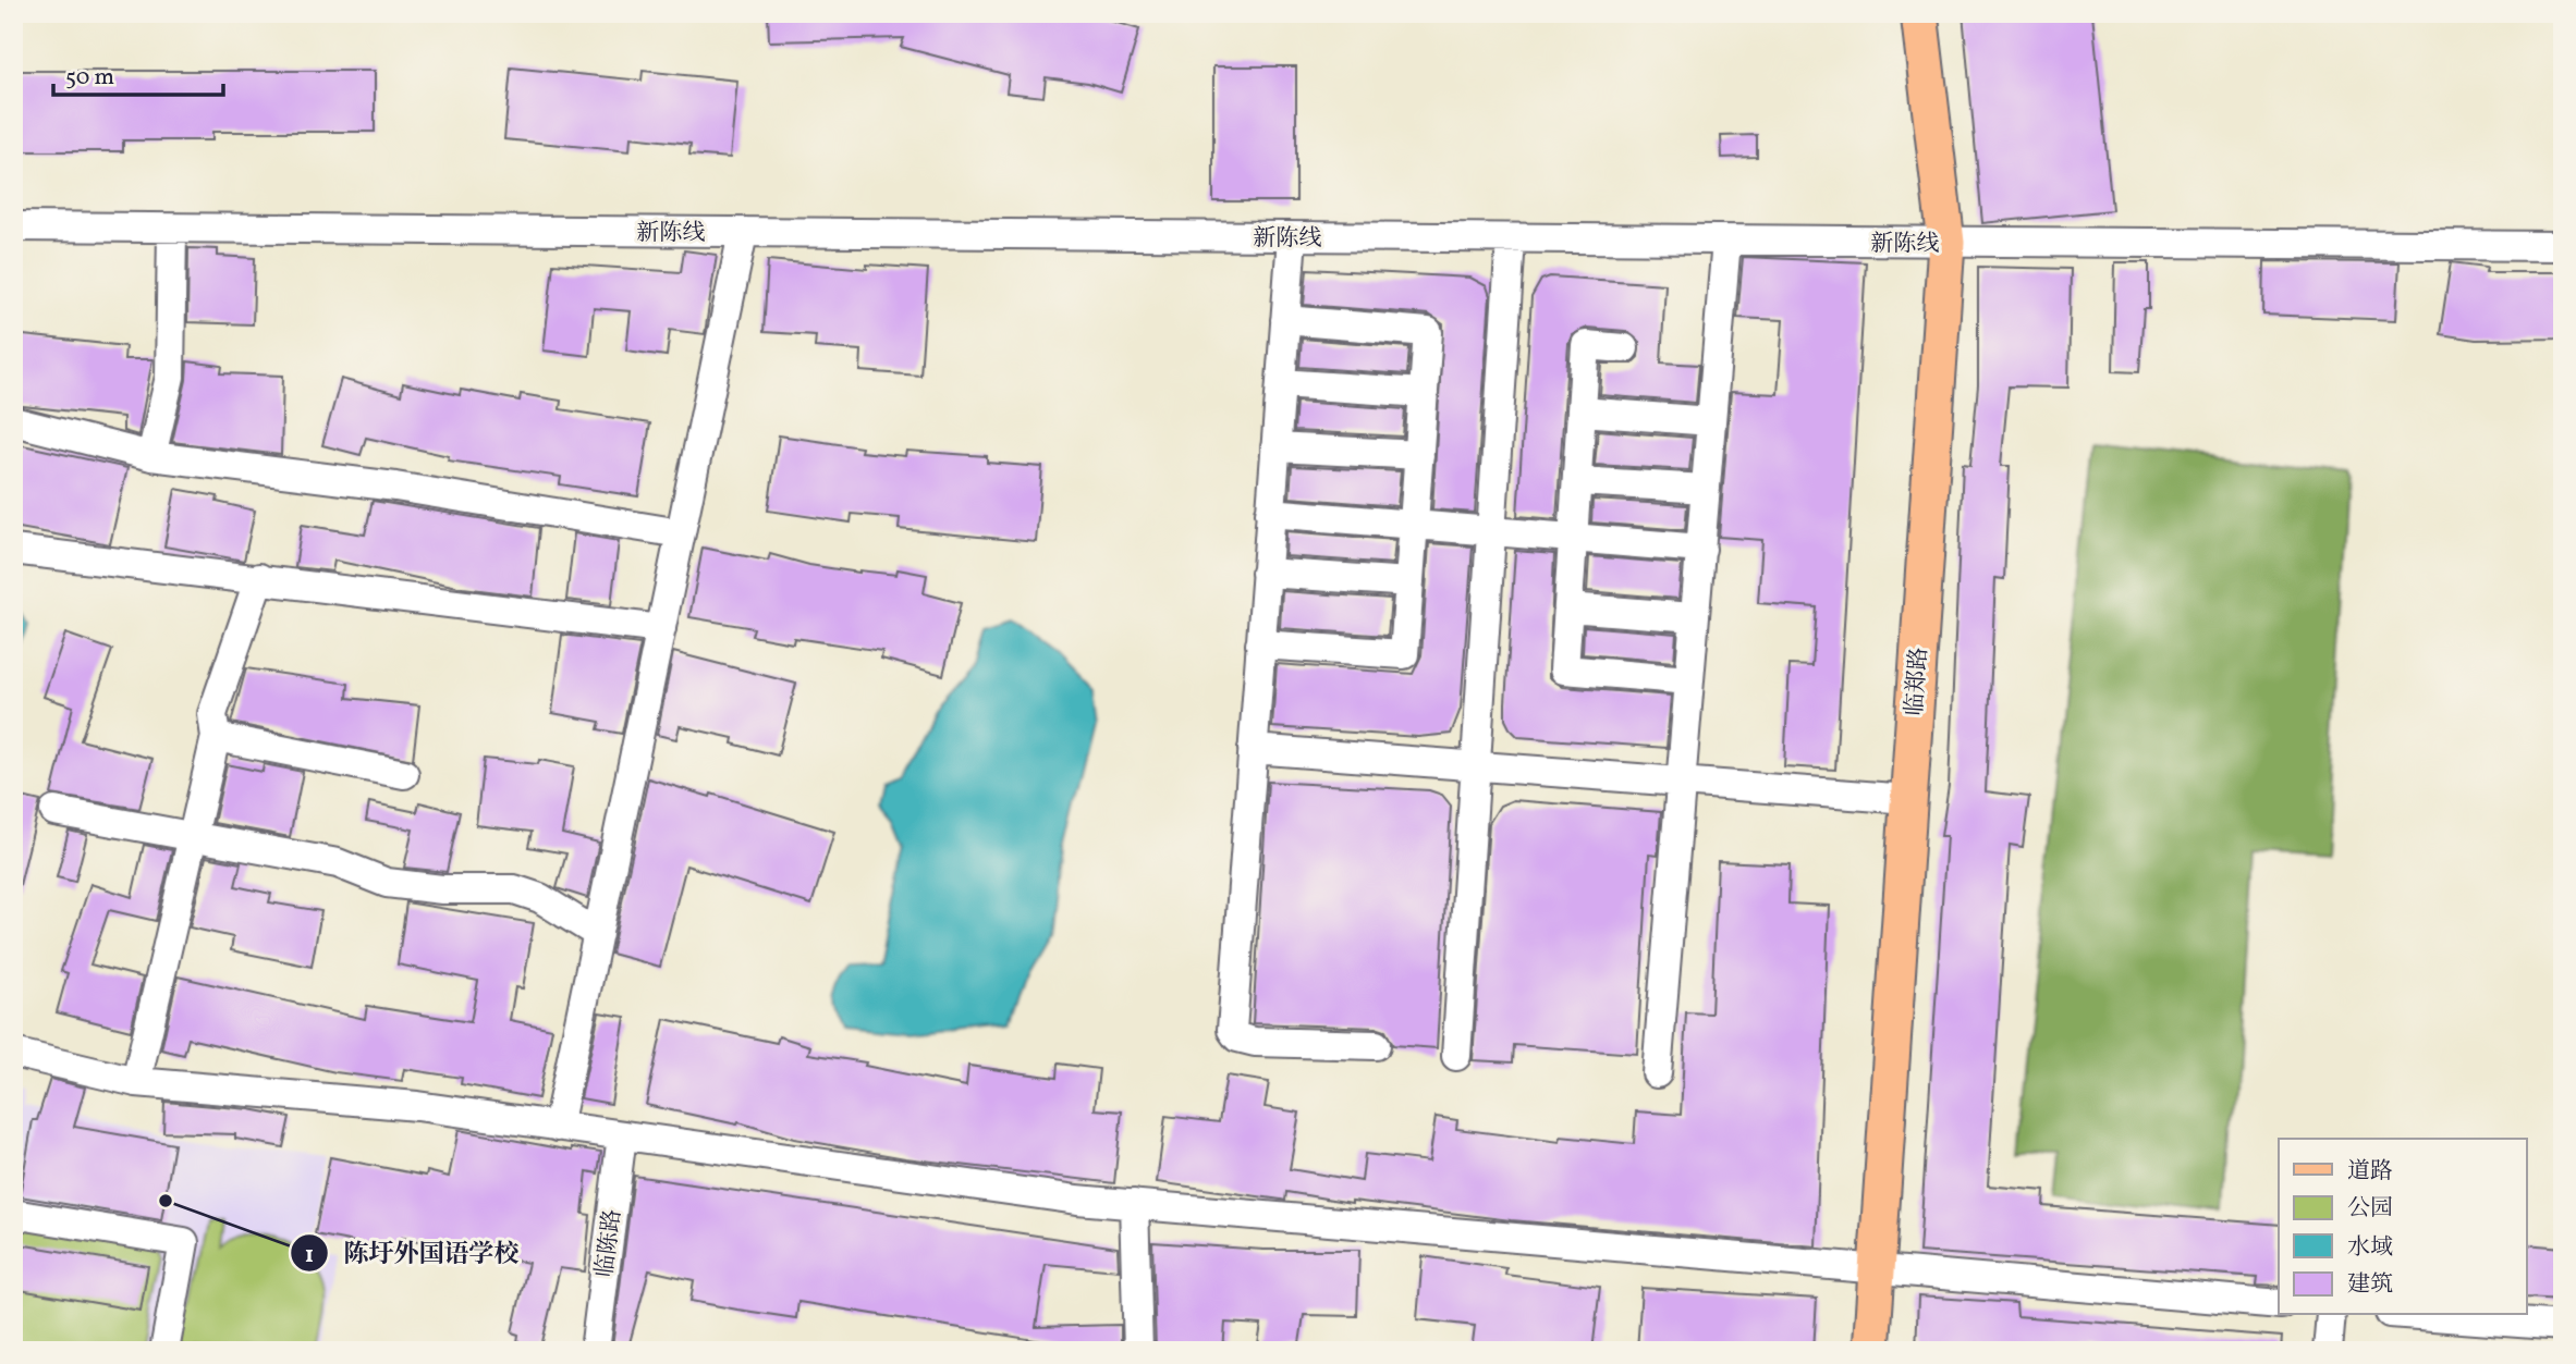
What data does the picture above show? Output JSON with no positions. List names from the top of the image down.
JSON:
{
  "streets": {
    "main road": ["临郑路"],
    "street": ["新陈线", "临陈路"]
  },
  "crossings": [
    ["新陈线", "临郑路"]
  ],
  "places": ["陈圩外国语学校"],
  "legend": [
    "道路",
    "公园",
    "水域",
    "建筑"
  ],
  "scale_bar": "50 m"
}
